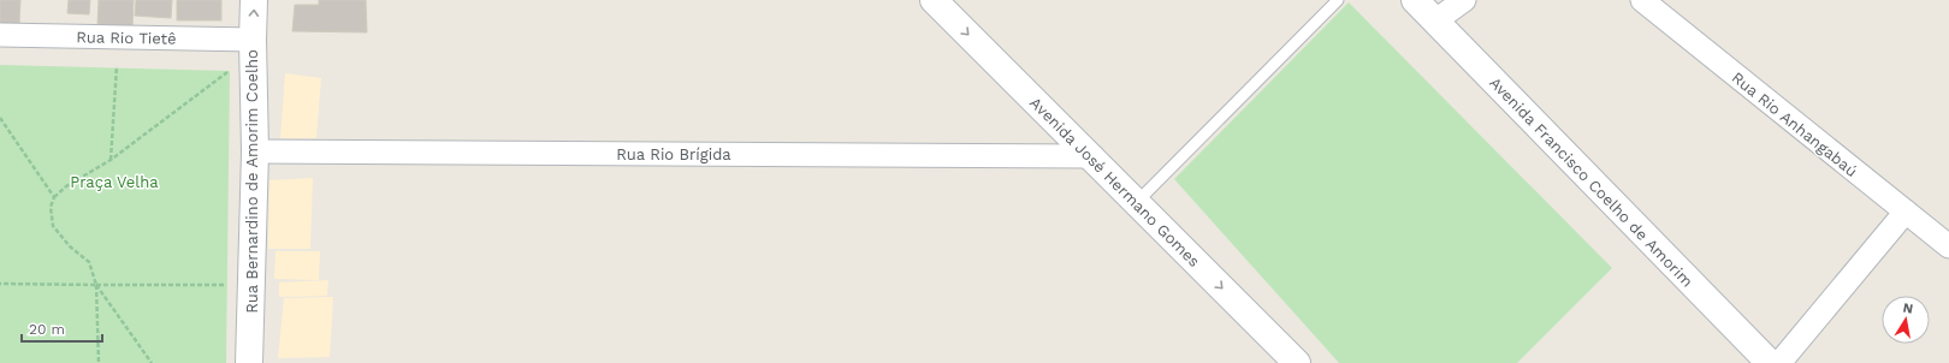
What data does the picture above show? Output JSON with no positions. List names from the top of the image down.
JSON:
{
  "streets": {
    "street": [
      "Rua Rio Tietê",
      "Rua Rio Anhangabaú",
      "Rua Rio Brígida",
      "Rua Bernardino de Amorim Coelho",
      "Avenida José Hermano Gomes",
      "Avenida Francisco Coelho de Amorim"
    ]
  },
  "crossings": [
    ["Rua Rio Tietê", "Rua Bernardino de Amorim Coelho"],
    ["Rua Rio Brígida", "Rua Bernardino de Amorim Coelho"],
    ["Rua Rio Brígida", "Avenida José Hermano Gomes"]
  ],
  "one_way": ["Avenida José Hermano Gomes"],
  "parks": ["Praça Velha"],
  "scale_bar": "20 m",
  "north": "top"
}
